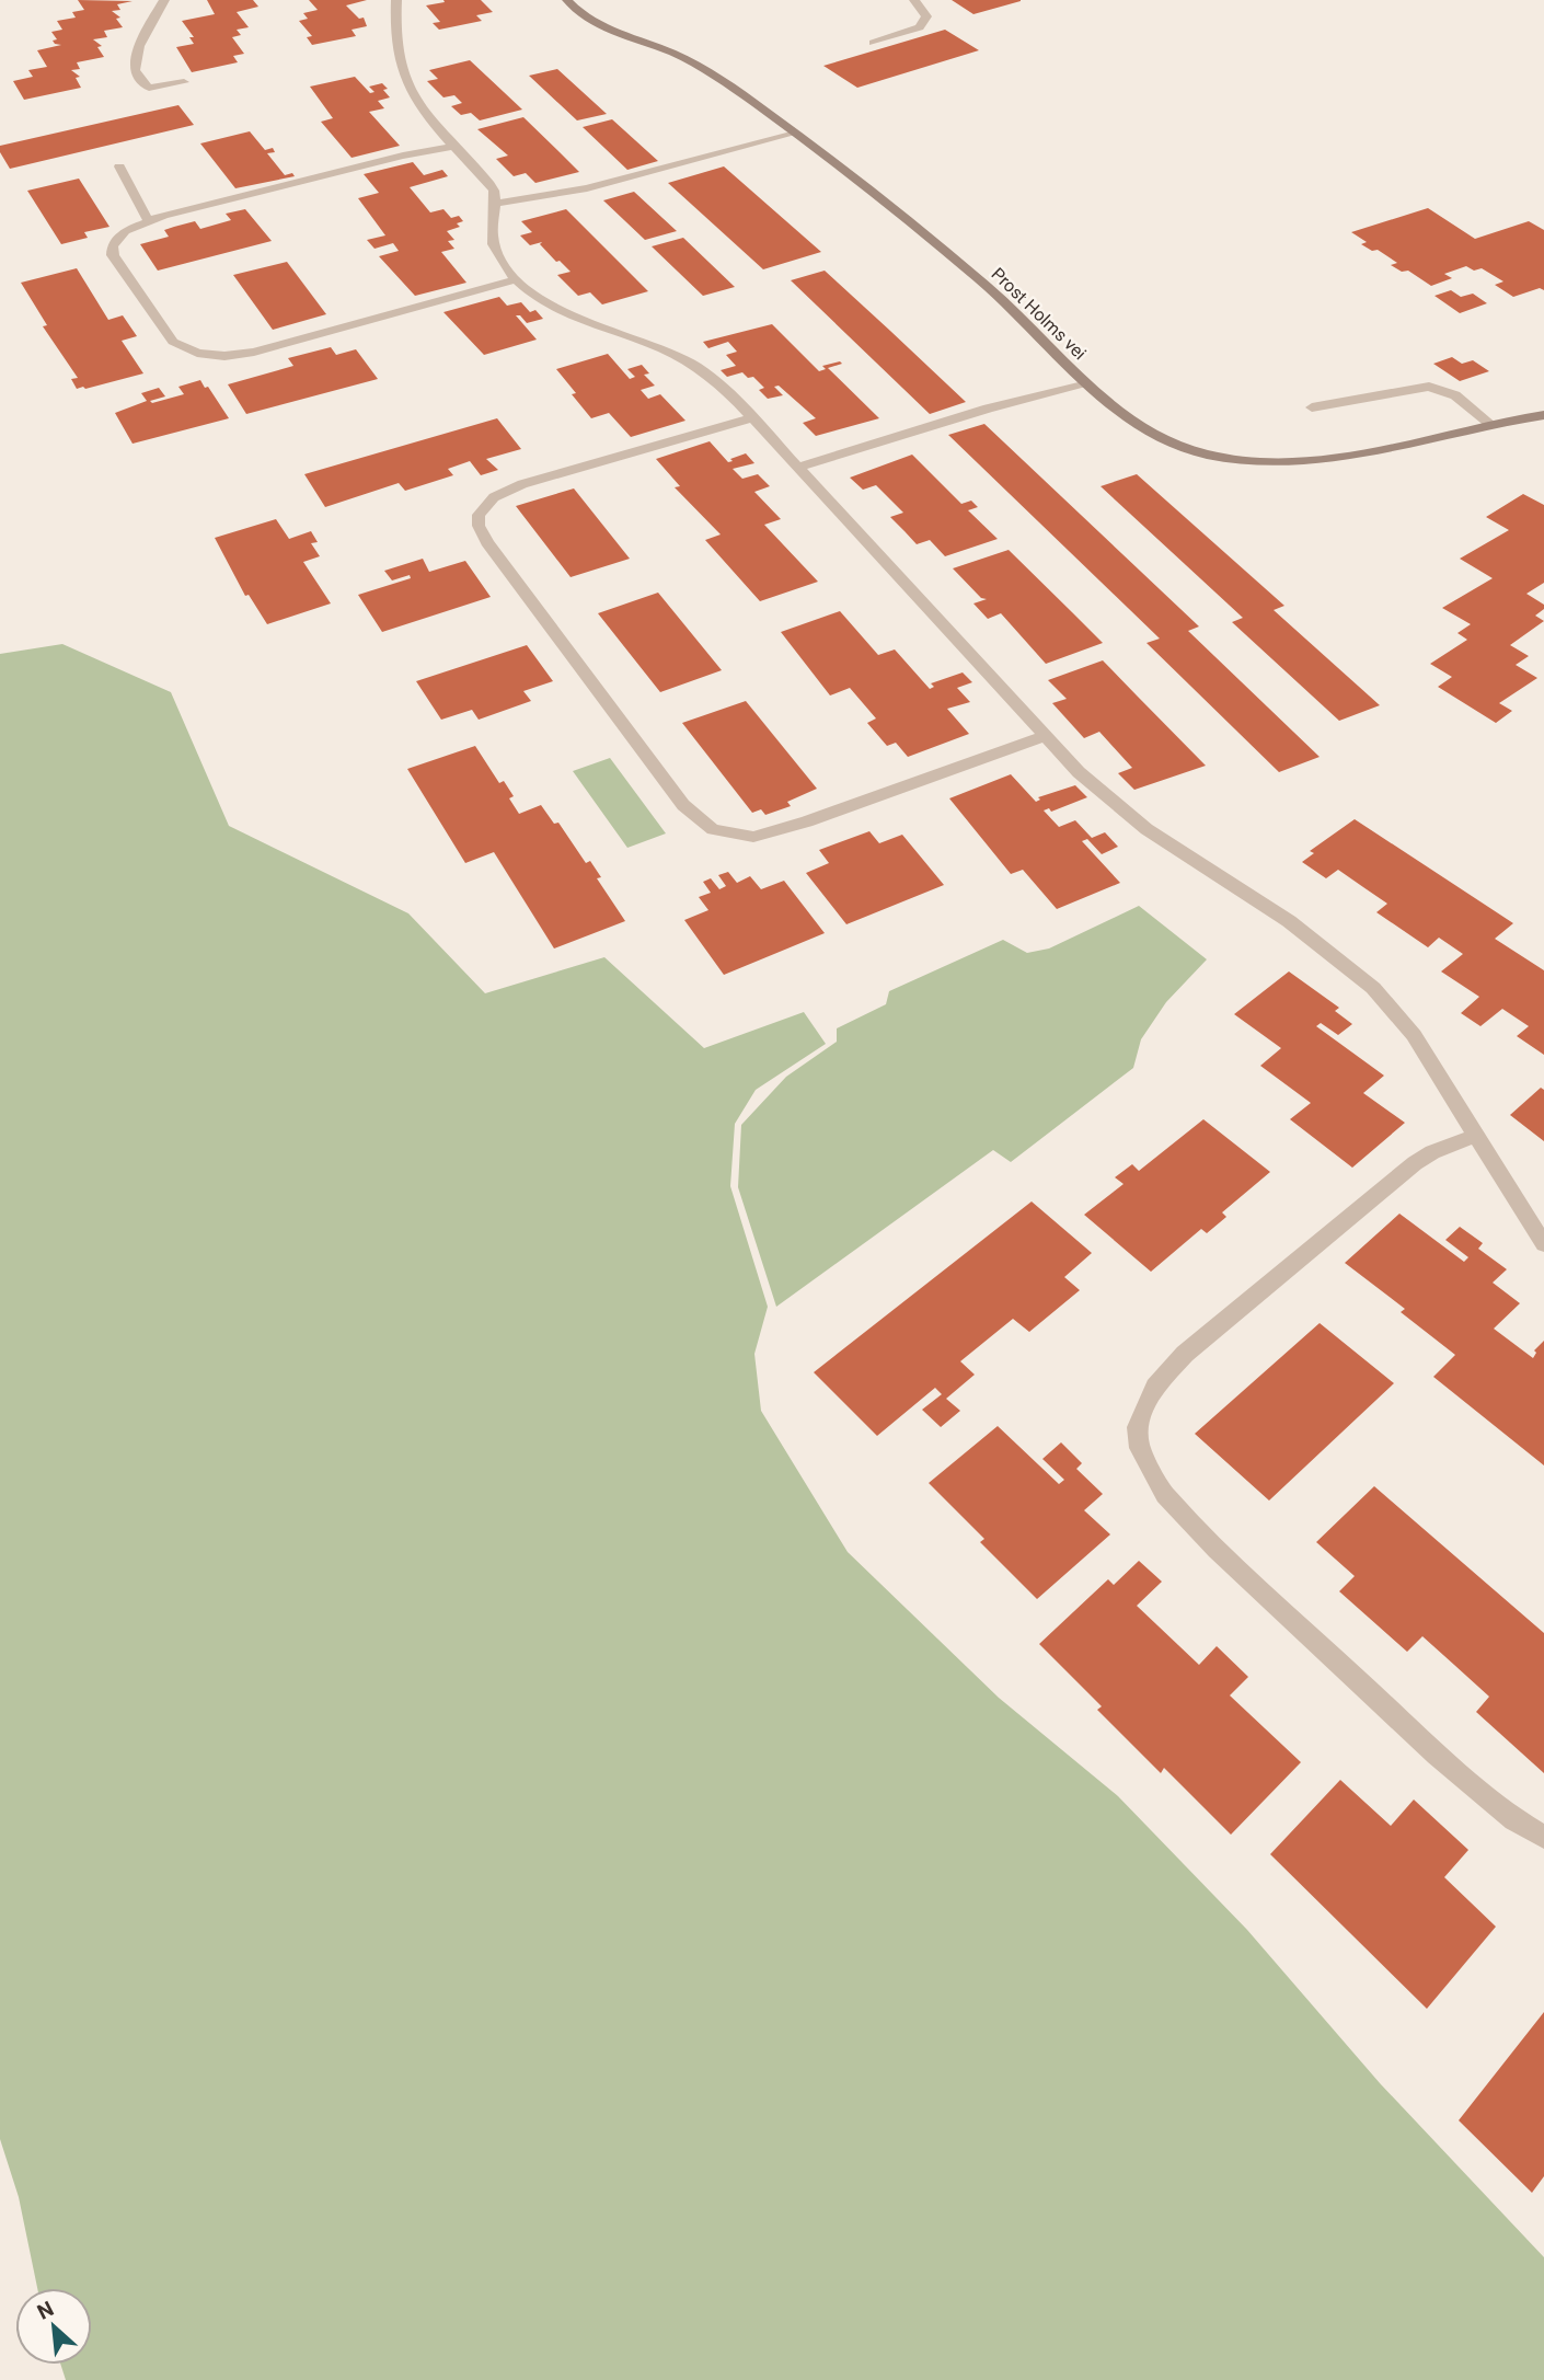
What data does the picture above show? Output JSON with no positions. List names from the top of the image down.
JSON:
{
  "streets": {
    "street": ["Prost Holms vei"]
  },
  "north": "top left"
}
